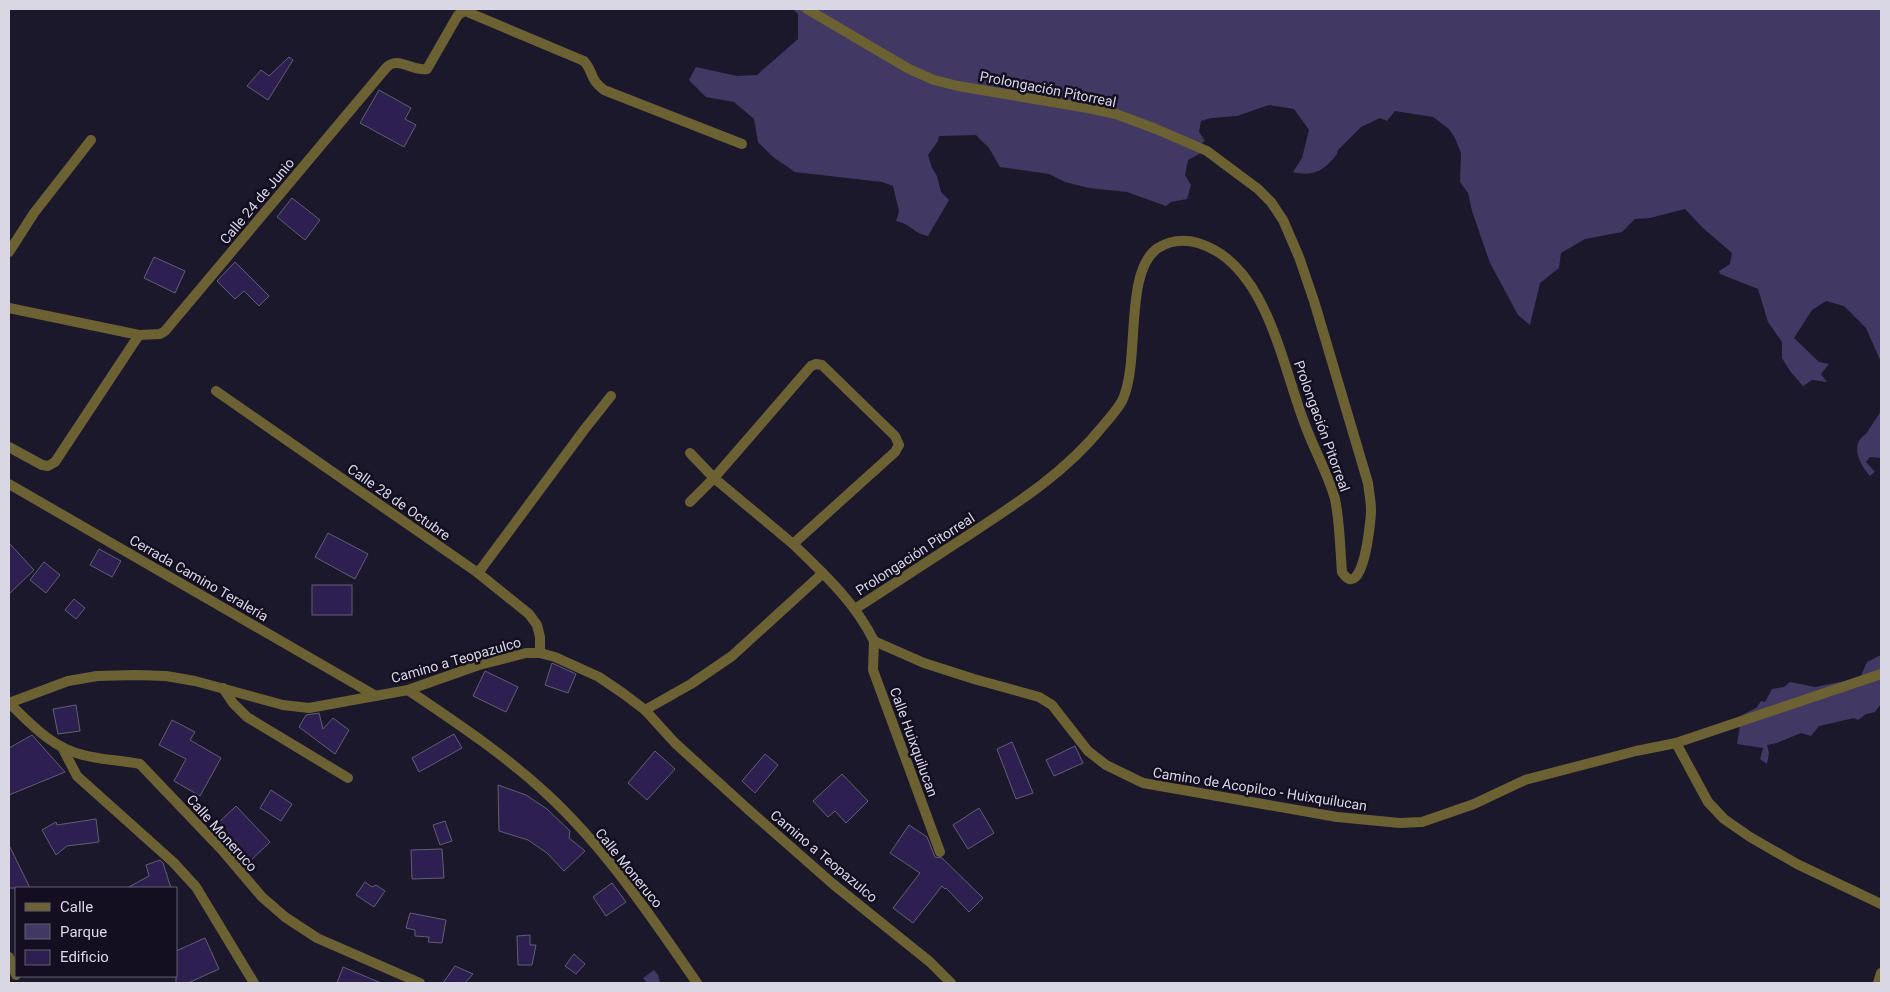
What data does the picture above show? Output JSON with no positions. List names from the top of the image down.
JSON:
{
  "streets": {
    "street": [
      "Prolongación Pitorreal",
      "Calle 24 de Junio",
      "Calle 28 de Octubre",
      "Cerrada Camino Teralería",
      "Camino a Teopazulco",
      "Calle Huixquilucan",
      "Camino de Acopilco - Huixquilucan",
      "Calle Moneruco"
    ]
  },
  "crossings": [
    ["Calle 28 de Octubre", "Camino a Teopazulco"],
    ["Cerrada Camino Teralería", "Camino a Teopazulco"],
    ["Camino a Teopazulco", "Calle Moneruco"],
    ["Calle Huixquilucan", "Camino de Acopilco - Huixquilucan"]
  ],
  "legend": ["Calle", "Parque", "Edificio"]
}
